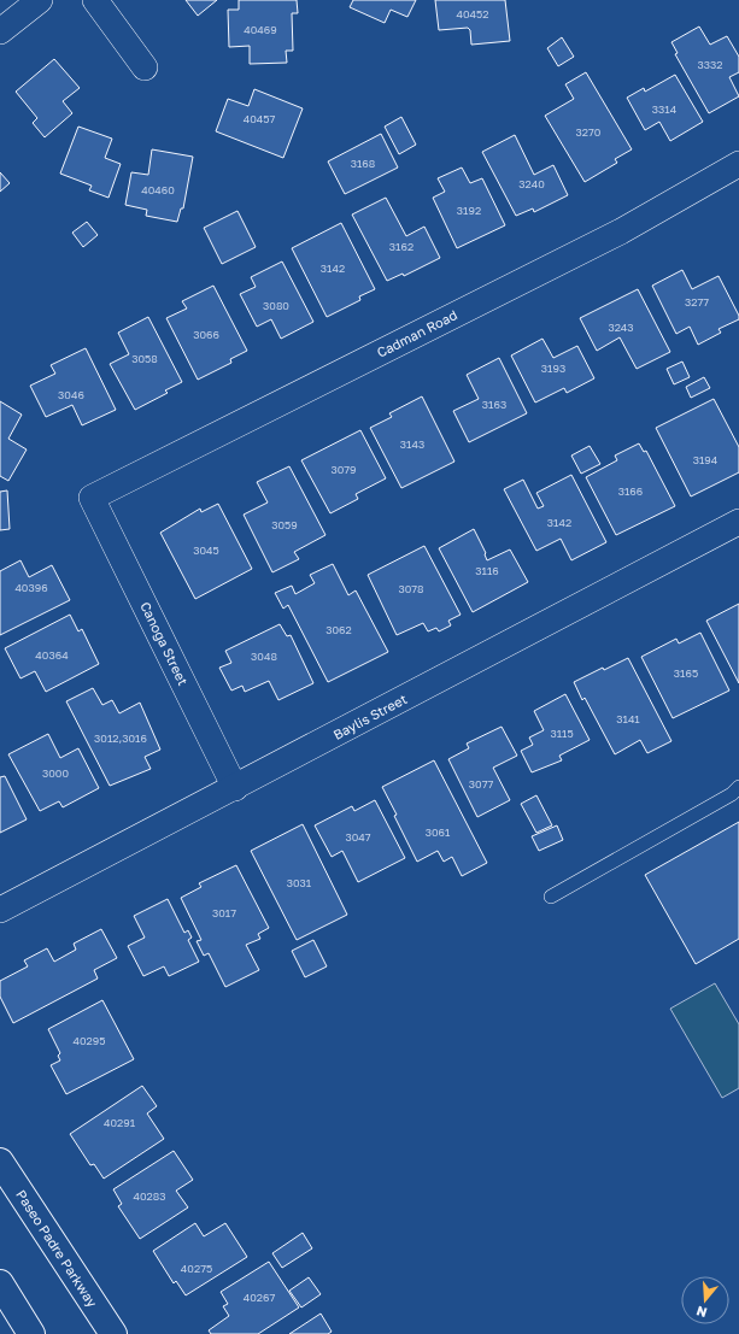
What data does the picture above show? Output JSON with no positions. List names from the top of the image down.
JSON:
{
  "streets": {
    "main road": ["Paseo Padre Parkway"],
    "street": ["Cadman Road", "Canoga Street", "Baylis Street"]
  },
  "crossings": [
    ["Cadman Road", "Canoga Street"],
    ["Canoga Street", "Baylis Street"]
  ],
  "house_numbers": [
    "40452",
    "40469",
    "3332",
    "3314",
    "40457",
    "3270",
    "3168",
    "3240",
    "40460",
    "3192",
    "3162",
    "3142",
    "3277",
    "3080",
    "3243",
    "3066",
    "3058",
    "3193",
    "3046",
    "3163",
    "3143",
    "3194",
    "3079",
    "3166",
    "3142",
    "3059",
    "3045",
    "3116",
    "40396",
    "3078",
    "3062",
    "40364",
    "3048",
    "3165",
    "3141",
    "3115",
    "3012,3016",
    "3000",
    "3077",
    "3061",
    "3047",
    "3031",
    "3017",
    "40295",
    "40291",
    "40283",
    "40275",
    "40267"
  ],
  "north": "bottom"
}
